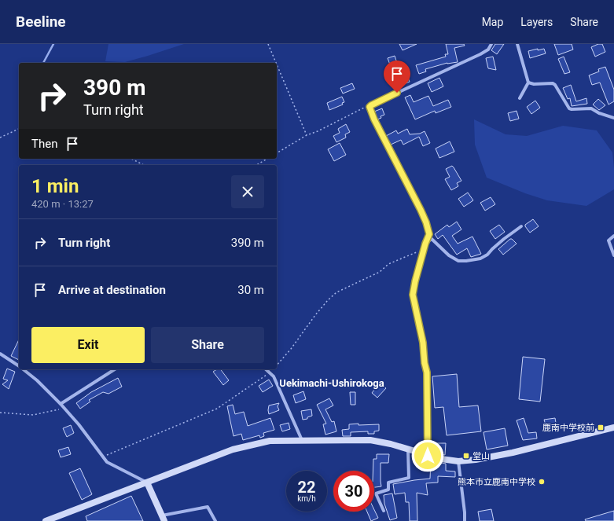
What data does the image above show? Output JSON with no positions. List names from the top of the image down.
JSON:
{
  "districts": ["Uekimachi-Ushirokoga"],
  "places": {
    "transit": ["鹿南中学校前", "堂山"],
    "other": ["熊本市立鹿南中学校"]
  },
  "page": {
    "header": "Beeline",
    "nav": ["Map", "Layers", "Share"],
    "turn": ["390 m", "Turn right"],
    "then": "Then",
    "heading": ["1 min", "420 m · 13:27"],
    "list": [
      {
        "name": "Turn right",
        "value": "390 m"
      },
      {
        "name": "Arrive at destination",
        "value": "30 m"
      }
    ],
    "buttons": ["Exit", "Share"],
    "speed": "22 km/h",
    "limit": "30"
  }
}
